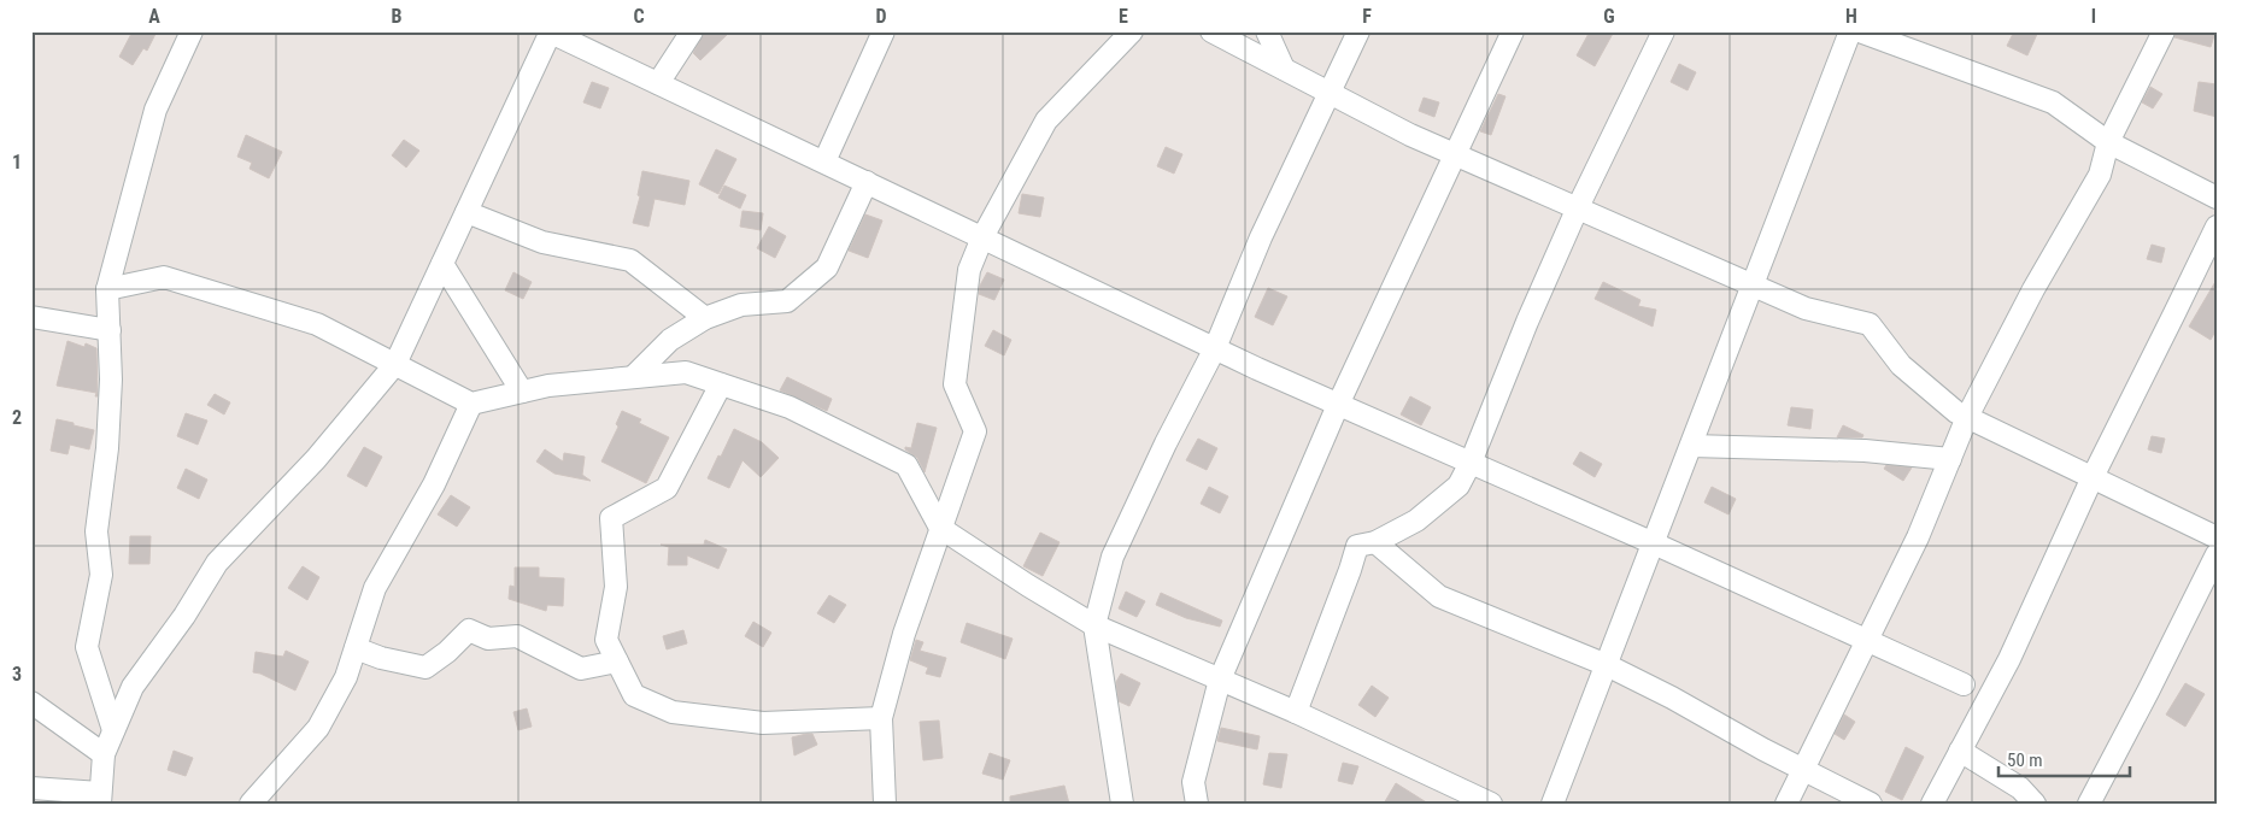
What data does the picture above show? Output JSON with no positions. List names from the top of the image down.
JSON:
{
  "scale_bar": "50 m",
  "grid": {
    "columns": [
      "A",
      "B",
      "C",
      "D",
      "E",
      "F",
      "G",
      "H",
      "I"
    ],
    "rows": ["1", "2", "3"]
  }
}
